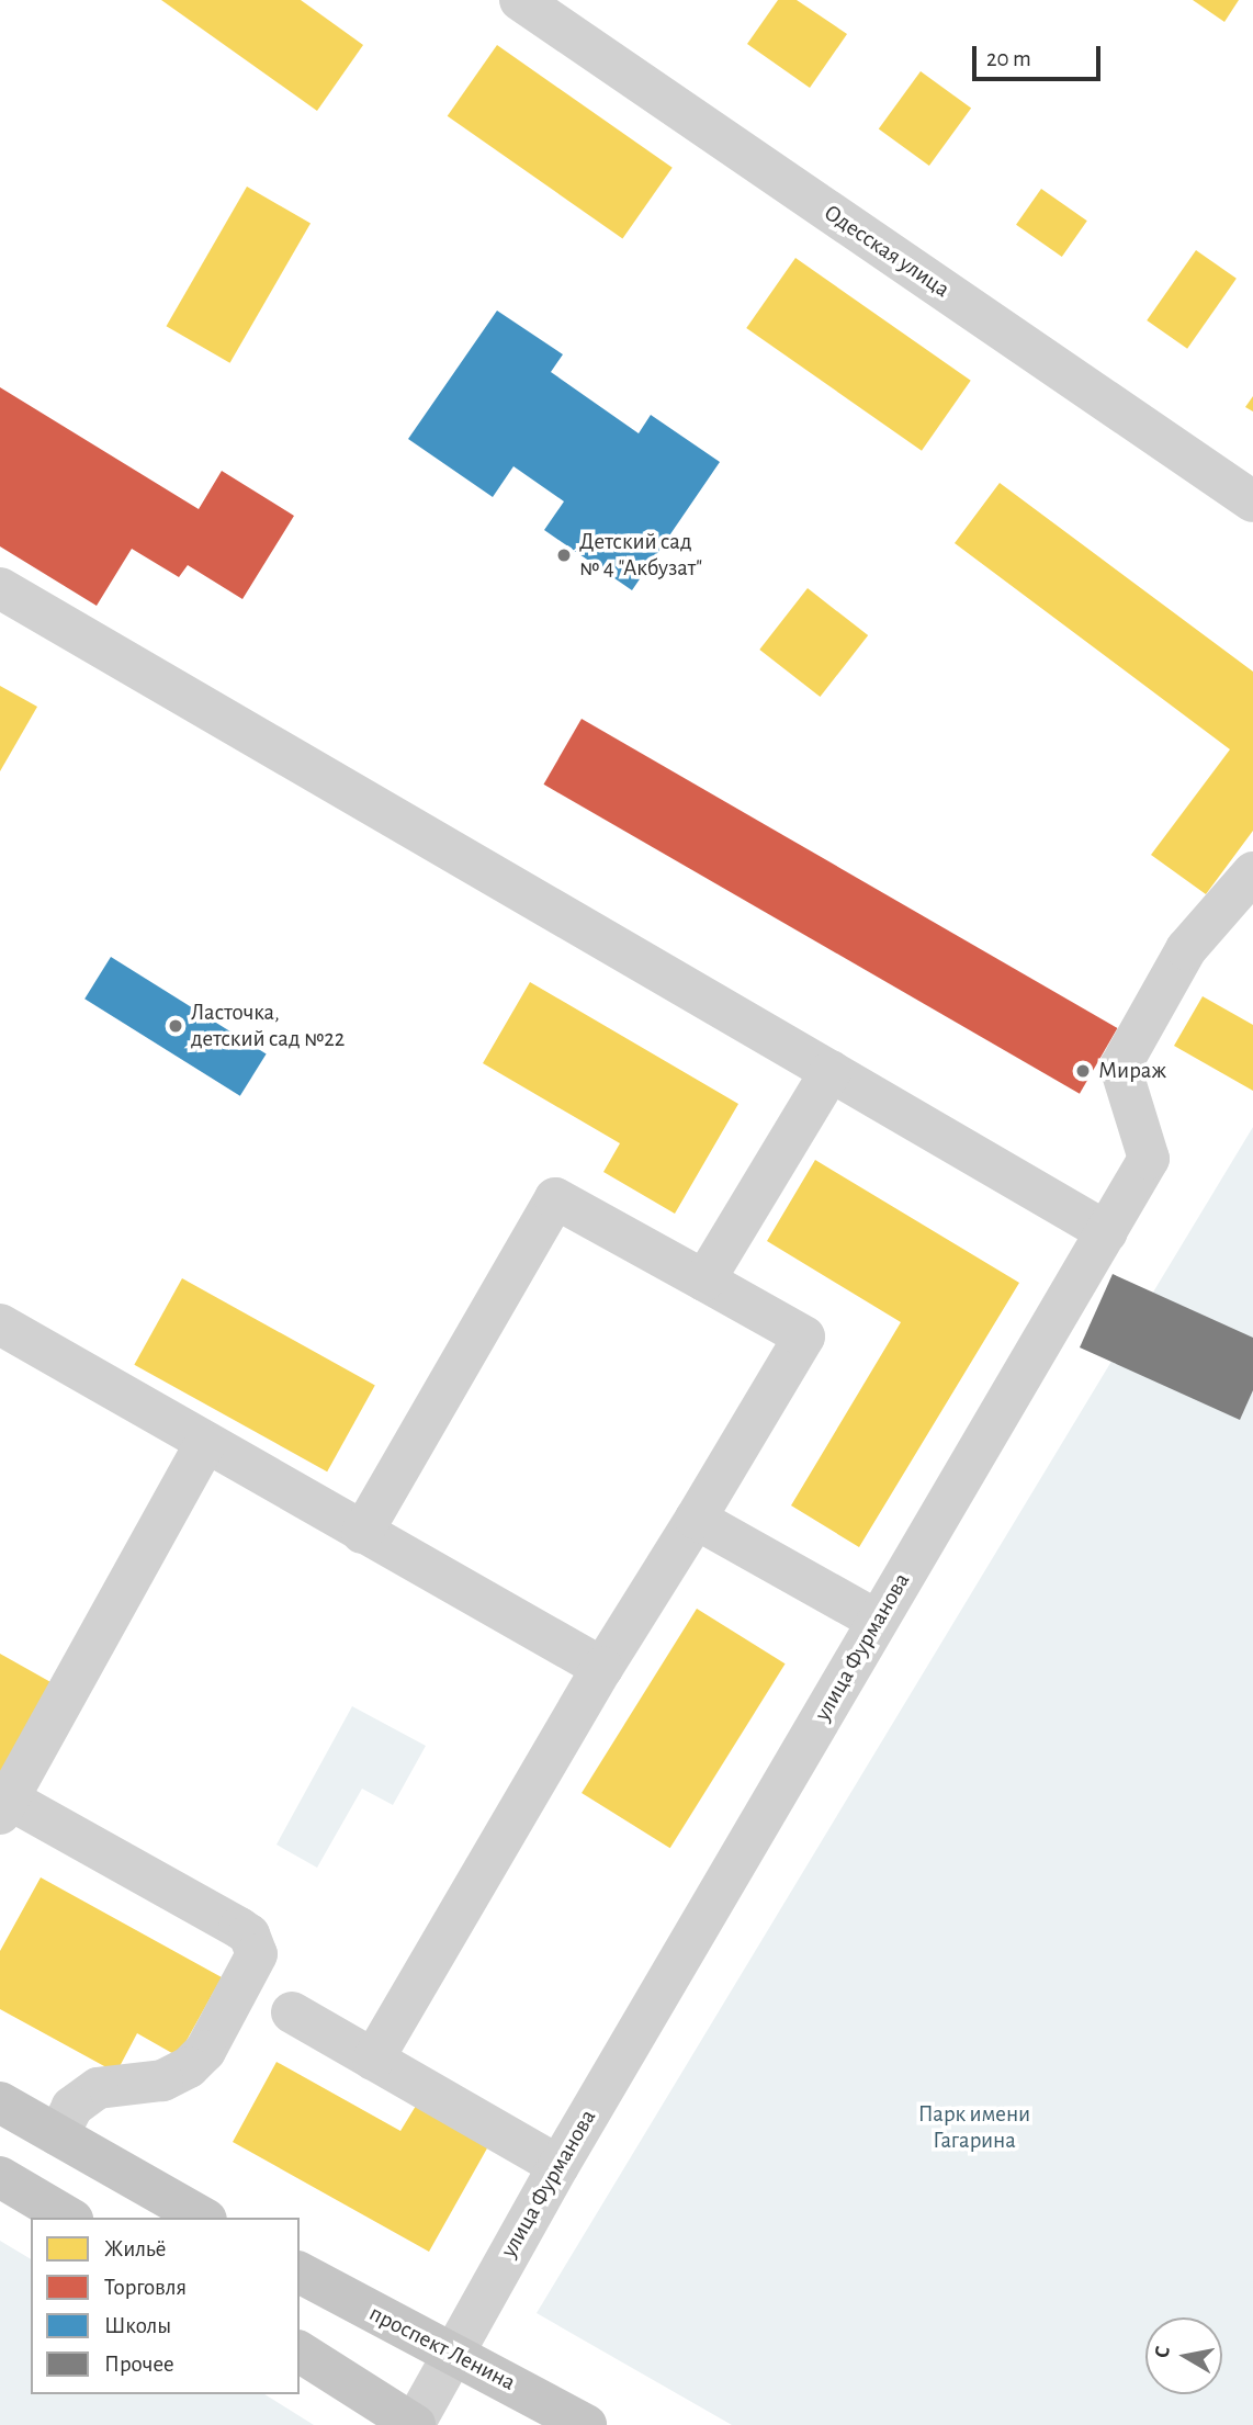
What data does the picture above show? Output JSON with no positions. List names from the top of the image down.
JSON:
{
  "streets": {
    "main road": ["проспект Ленина"],
    "street": ["Одесская улица", "улица Фурманова"]
  },
  "crossings": [
    ["улица Фурманова", "проспект Ленина"]
  ],
  "parks": ["Парк имени Гагарина"],
  "places": ["Детский сад № 4 \"Акбузат\"", "Ласточка, детский сад №22", "Мираж"],
  "legend": [
    "Жильё",
    "Торговля",
    "Школы",
    "Прочее"
  ],
  "scale_bar": "20 m",
  "north": "left"
}
